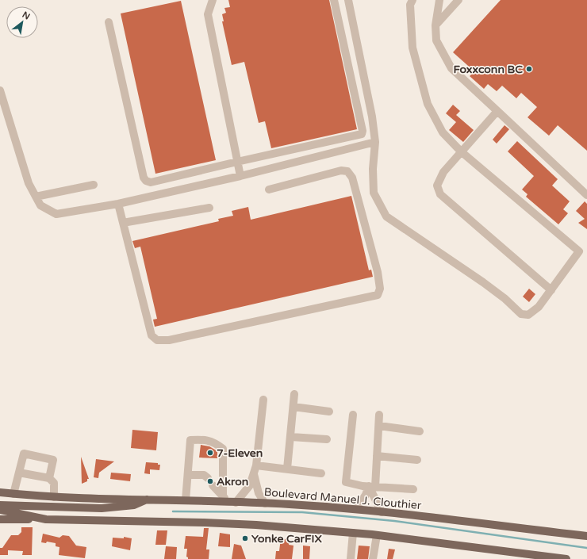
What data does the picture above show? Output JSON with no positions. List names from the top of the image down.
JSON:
{
  "streets": {
    "main road": ["Boulevard Manuel J. Clouthier"]
  },
  "places": [
    "Foxxconn BC",
    "7-Eleven",
    "Akron",
    "Yonke CarFIX"
  ],
  "north": "top right"
}
